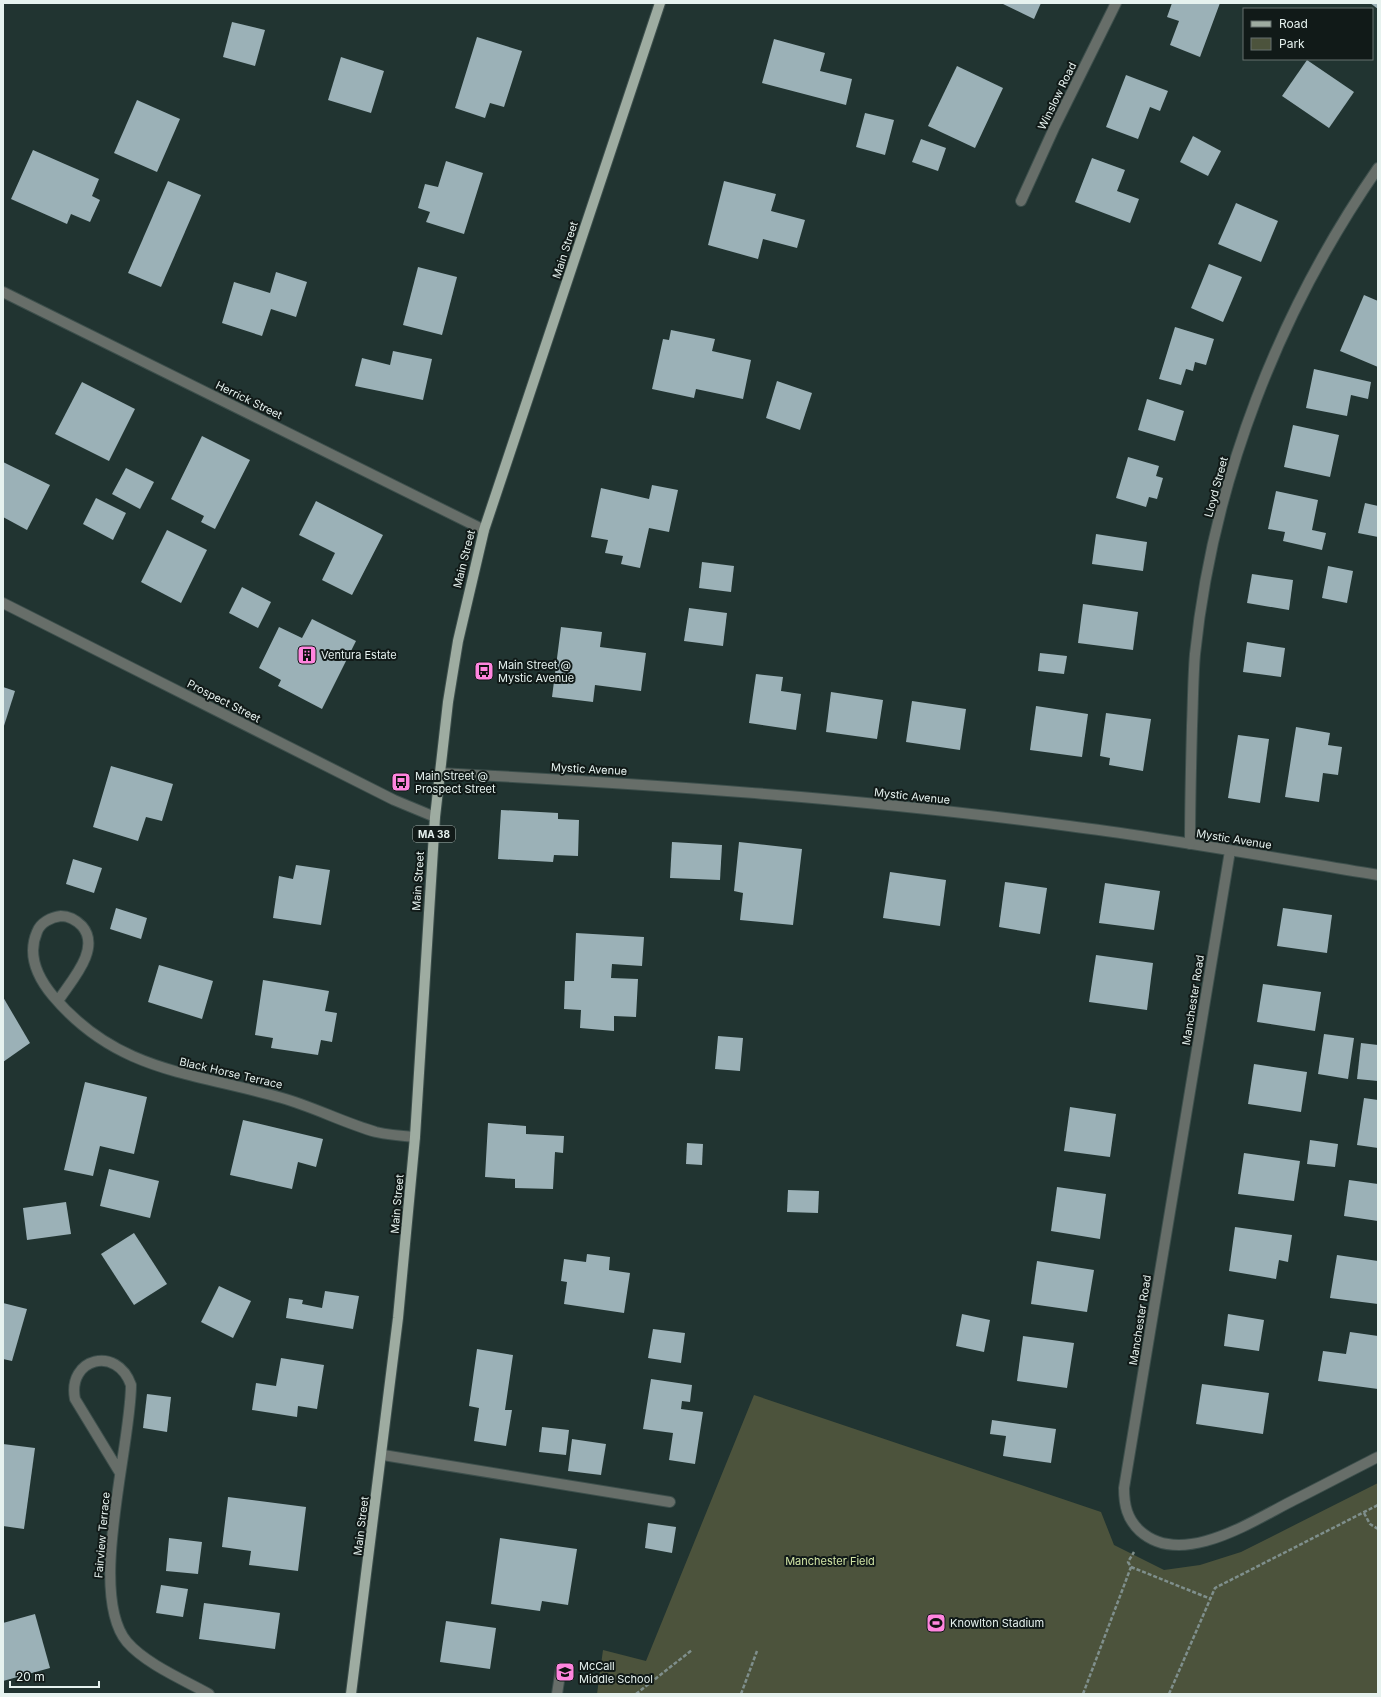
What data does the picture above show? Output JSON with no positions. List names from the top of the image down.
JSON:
{
  "streets": {
    "main road": ["Main Street", "MA 38"],
    "street": [
      "Winslow Road",
      "Herrick Street",
      "Lloyd Street",
      "Prospect Street",
      "Mystic Avenue",
      "Manchester Road",
      "Black Horse Terrace",
      "Fairview Terrace"
    ]
  },
  "crossings": [
    ["Main Street", "Herrick Street"],
    ["Main Street", "Prospect Street"],
    ["Main Street", "Mystic Avenue"],
    ["Main Street", "Black Horse Terrace"],
    ["Lloyd Street", "Mystic Avenue"],
    ["Mystic Avenue", "Manchester Road"]
  ],
  "parks": ["Manchester Field"],
  "places": {
    "building": ["Ventura Estate"],
    "bus stop": ["Main Street @ Mystic Avenue", "Main Street @ Prospect Street"],
    "sports": ["Knowlton Stadium"],
    "school or university": ["McCall Middle School"]
  },
  "legend": ["Road", "Park"],
  "scale_bar": "20 m"
}
